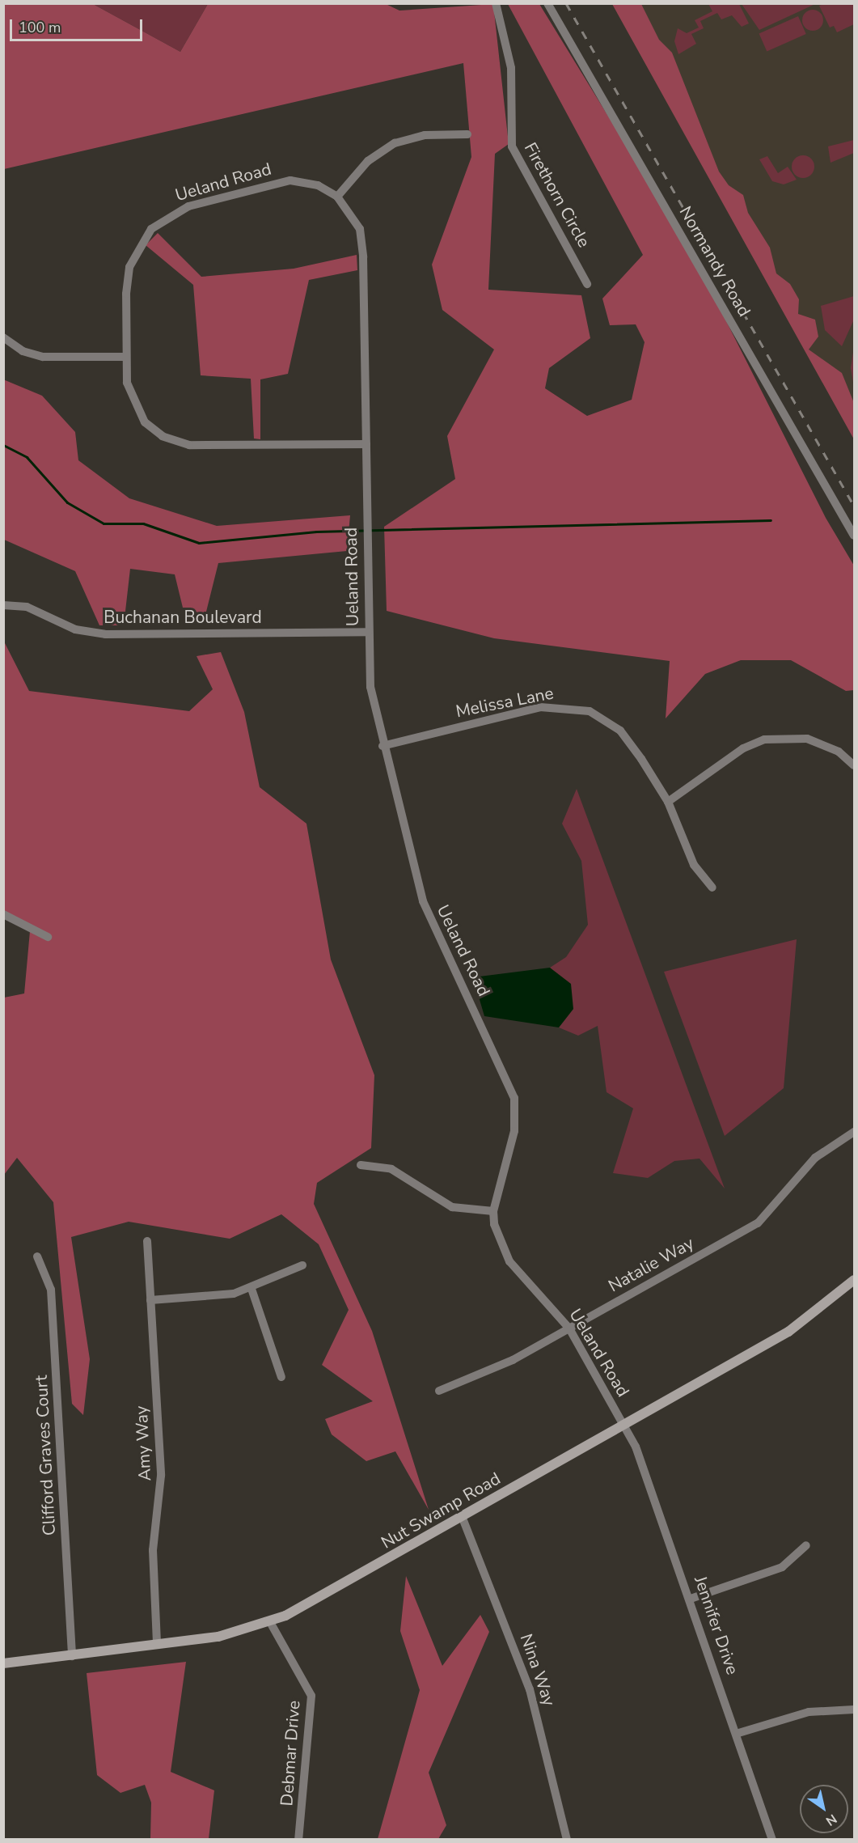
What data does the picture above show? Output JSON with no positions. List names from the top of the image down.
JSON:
{
  "streets": {
    "main road": ["Nut Swamp Road"],
    "street": [
      "Ueland Road",
      "Firethorn Circle",
      "Normandy Road",
      "Buchanan Boulevard",
      "Melissa Lane",
      "Natalie Way",
      "Amy Way",
      "Clifford Graves Court",
      "Jennifer Drive",
      "Nina Way",
      "Debmar Drive"
    ]
  },
  "crossings": [
    ["Ueland Road", "Buchanan Boulevard"],
    ["Ueland Road", "Melissa Lane"],
    ["Ueland Road", "Natalie Way"],
    ["Ueland Road", "Nut Swamp Road"],
    ["Ueland Road", "Jennifer Drive"],
    ["Amy Way", "Nut Swamp Road"],
    ["Clifford Graves Court", "Nut Swamp Road"],
    ["Nut Swamp Road", "Jennifer Drive"],
    ["Nut Swamp Road", "Nina Way"],
    ["Nut Swamp Road", "Debmar Drive"]
  ],
  "scale_bar": "100 m",
  "north": "bottom right"
}
